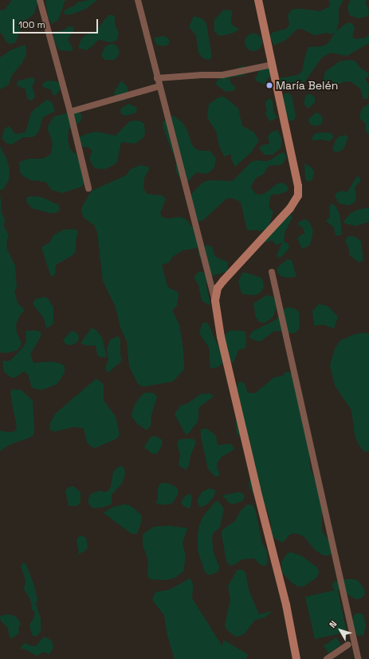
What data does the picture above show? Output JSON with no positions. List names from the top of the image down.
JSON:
{
  "places": ["María Belén"],
  "scale_bar": "100 m",
  "north": "top left"
}
